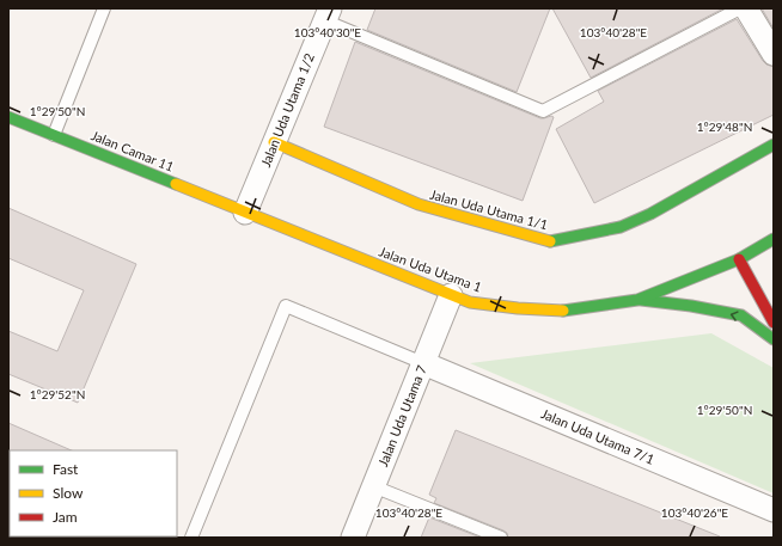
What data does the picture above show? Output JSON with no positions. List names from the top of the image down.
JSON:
{
  "streets": {
    "street": [
      "Jalan Uda Utama 1/2",
      "Jalan Camar 11",
      "Jalan Uda Utama 1/1",
      "Jalan Uda Utama 1",
      "Jalan Uda Utama 7",
      "Jalan Uda Utama 7/1"
    ]
  },
  "crossings": [
    ["Jalan Uda Utama 1/2", "Jalan Camar 11"],
    ["Jalan Uda Utama 1/2", "Jalan Uda Utama 1/1"],
    ["Jalan Uda Utama 1/2", "Jalan Uda Utama 1"],
    ["Jalan Camar 11", "Jalan Uda Utama 1"],
    ["Jalan Uda Utama 1", "Jalan Uda Utama 7"],
    ["Jalan Uda Utama 7", "Jalan Uda Utama 7/1"]
  ],
  "legend": ["Fast", "Slow", "Jam"],
  "coordinates": [
    "103°40'30\"E",
    "103°40'28\"E",
    "1°29'50\"N",
    "1°29'48\"N",
    "1°29'52\"N",
    "103°40'26\"E"
  ]
}
